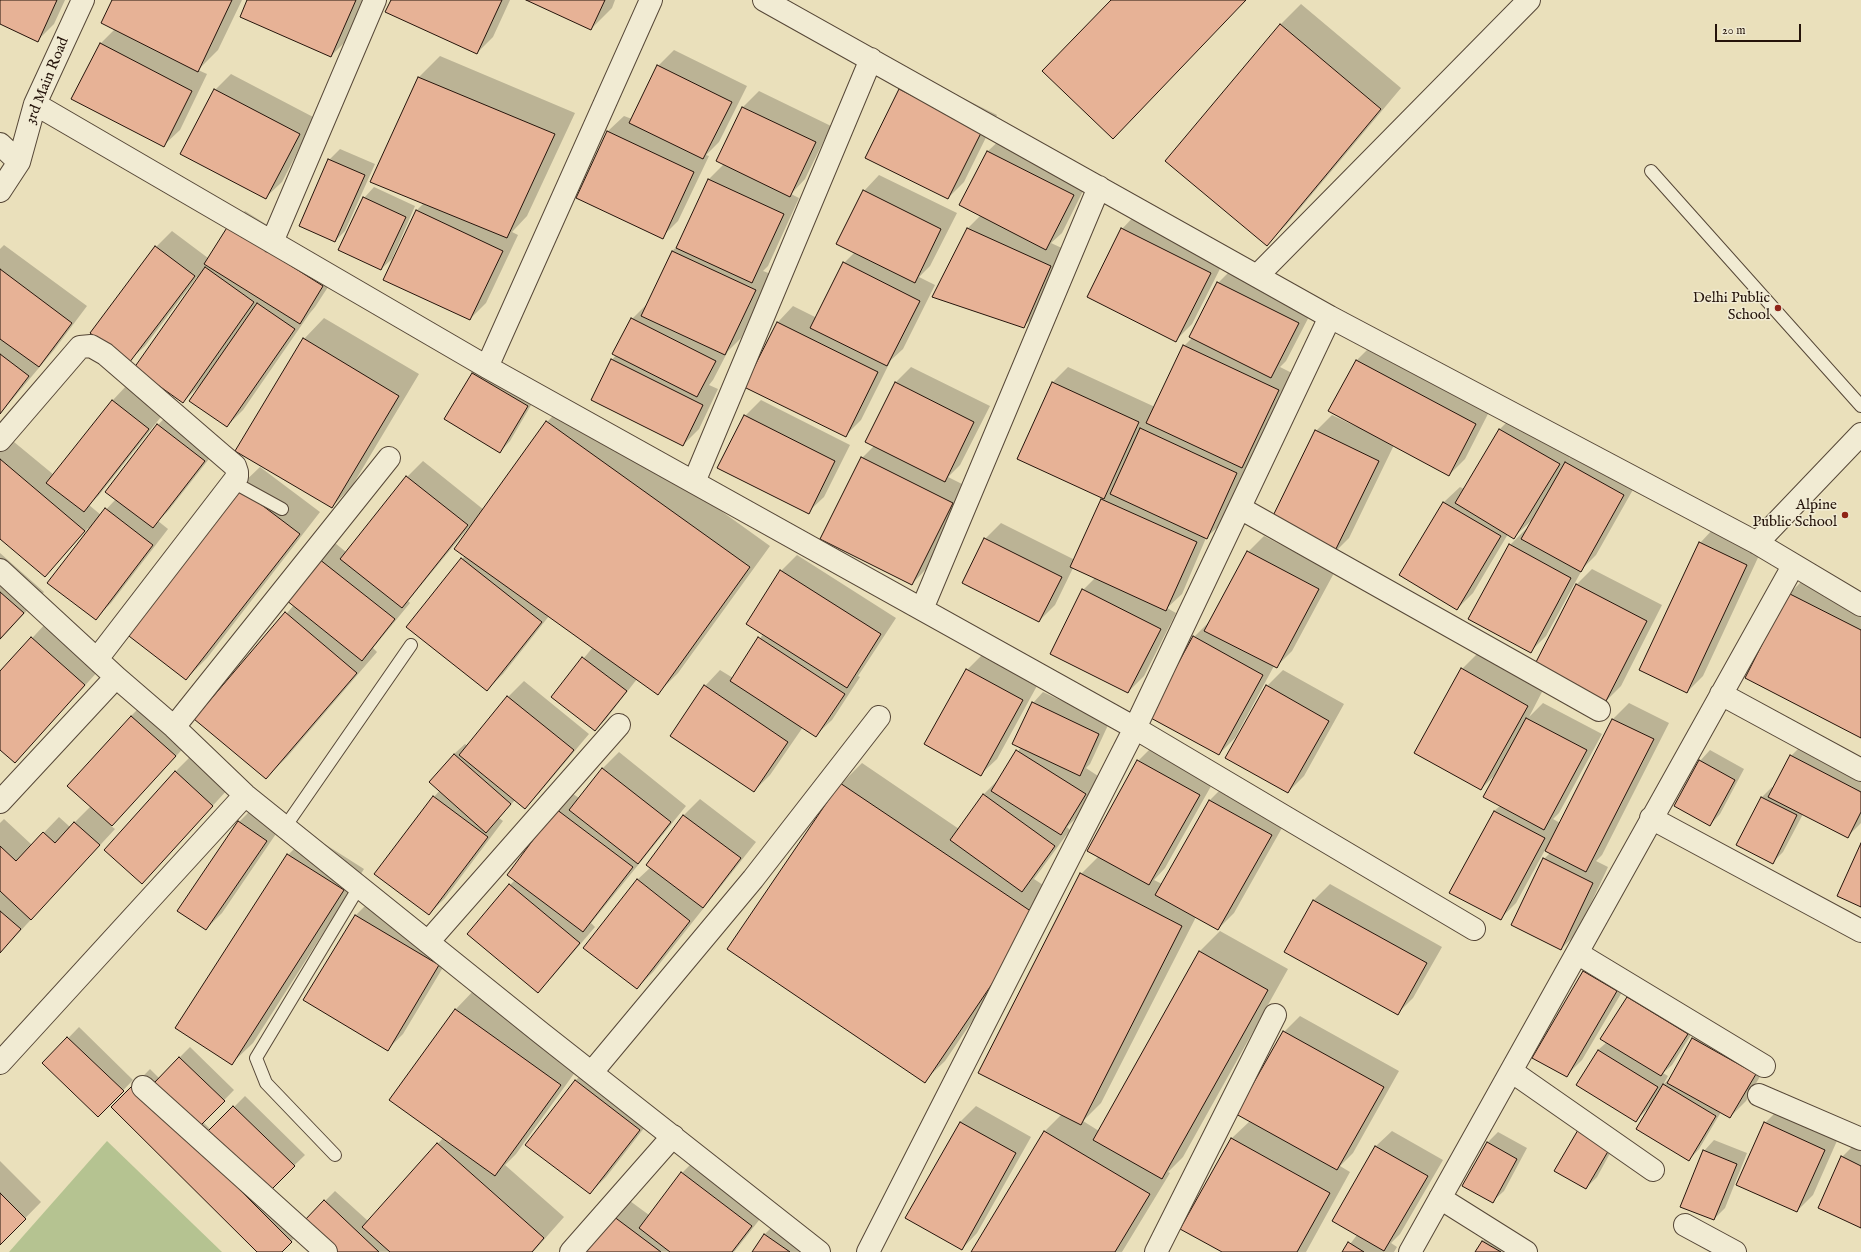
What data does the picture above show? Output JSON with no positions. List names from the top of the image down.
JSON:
{
  "streets": {
    "street": ["3rd Main Road"]
  },
  "places": ["Delhi Public School", "Alpine Public School"],
  "scale_bar": "20 m"
}
